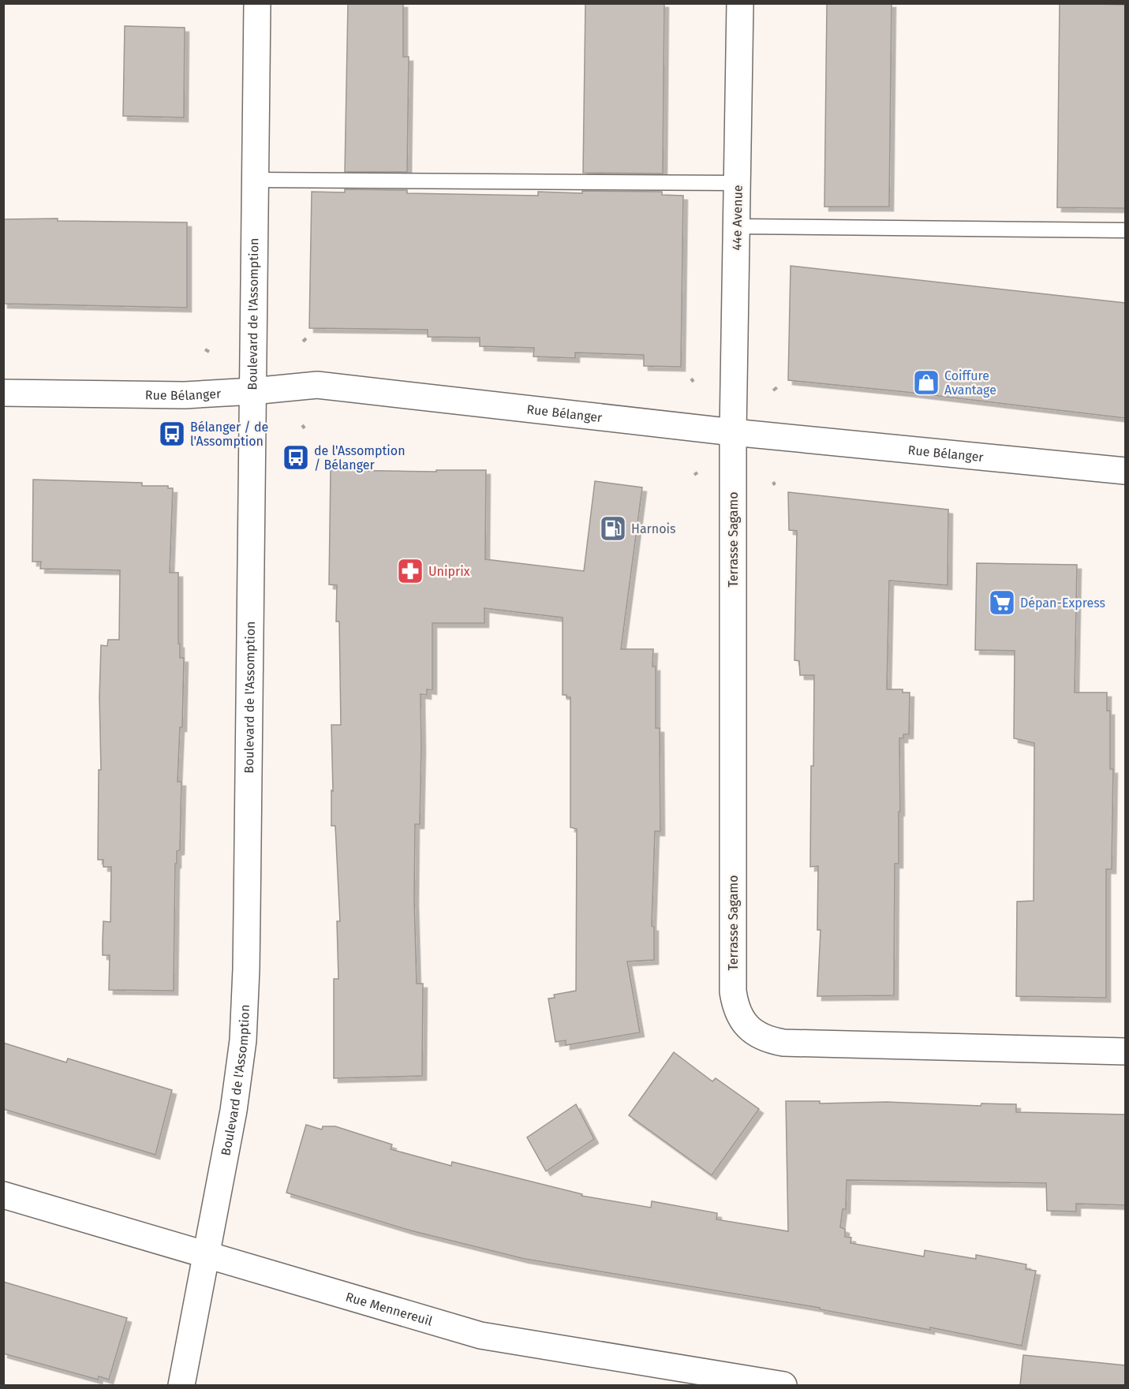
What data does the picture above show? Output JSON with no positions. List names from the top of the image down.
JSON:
{
  "streets": {
    "street": [
      "44e Avenue",
      "Boulevard de l'Assomption",
      "Rue Bélanger",
      "Terrasse Sagamo",
      "Rue Mennereuil"
    ]
  },
  "crossings": [
    ["44e Avenue", "Rue Bélanger"],
    ["44e Avenue", "Terrasse Sagamo"],
    ["Boulevard de l'Assomption", "Rue Bélanger"],
    ["Boulevard de l'Assomption", "Rue Mennereuil"],
    ["Rue Bélanger", "Terrasse Sagamo"]
  ],
  "places": {
    "shop": ["Coiffure Avantage"],
    "bus stop": ["Bélanger / de l'Assomption", "de l'Assomption / Bélanger"],
    "fuel station": ["Harnois"],
    "pharmacy": ["Uniprix"],
    "supermarket": ["Dépan-Express"]
  }
}
